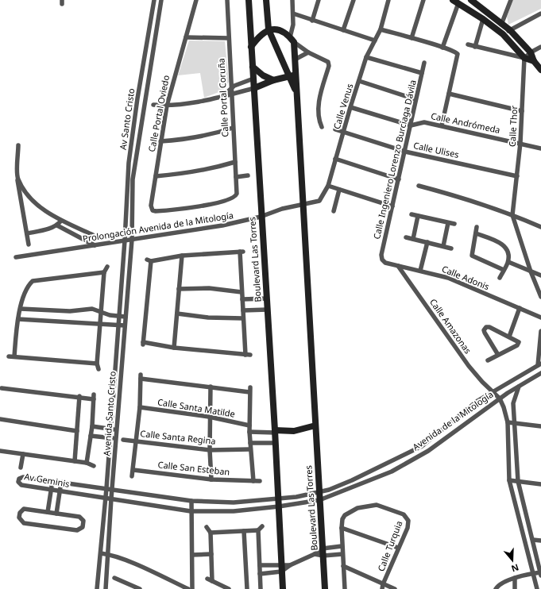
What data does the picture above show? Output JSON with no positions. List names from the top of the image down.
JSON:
{
  "streets": {
    "main road": ["Boulevard Las Torres"],
    "street": [
      "Calle Portal Coruña",
      "Calle Venus",
      "Calle Portal Oviedo",
      "Av Santo Cristo",
      "Calle Andrómeda",
      "Calle Thor",
      "Calle Ulises",
      "Calle Ingeniero Lorenzo Burciaga Dávila",
      "Prolongación Avenida de la Mitología",
      "Calle Adonis",
      "Calle Amazonas",
      "Calle Santa Matilde",
      "Avenida Santo Cristo",
      "Avenida de la Mitología",
      "Calle Santa Regina",
      "Calle San Esteban",
      "Av Geminis",
      "Calle Turquia"
    ]
  },
  "crossings": [
    ["Calle Portal Coruña", "Calle Portal Oviedo"],
    ["Calle Venus", "Calle Andrómeda"],
    ["Calle Venus", "Calle Ulises"],
    ["Calle Venus", "Prolongación Avenida de la Mitología"],
    ["Calle Venus", "Boulevard Las Torres"],
    ["Av Santo Cristo", "Prolongación Avenida de la Mitología"],
    ["Av Santo Cristo", "Avenida Santo Cristo"],
    ["Calle Andrómeda", "Calle Thor"],
    ["Calle Andrómeda", "Calle Ingeniero Lorenzo Burciaga Dávila"],
    ["Calle Thor", "Calle Ulises"],
    ["Calle Ulises", "Calle Ingeniero Lorenzo Burciaga Dávila"],
    ["Calle Ingeniero Lorenzo Burciaga Dávila", "Calle Adonis"],
    ["Prolongación Avenida de la Mitología", "Boulevard Las Torres"],
    ["Prolongación Avenida de la Mitología", "Avenida Santo Cristo"],
    ["Boulevard Las Torres", "Avenida de la Mitología"],
    ["Boulevard Las Torres", "Av Geminis"],
    ["Calle Adonis", "Calle Amazonas"],
    ["Calle Amazonas", "Avenida de la Mitología"],
    ["Avenida Santo Cristo", "Av Geminis"],
    ["Avenida de la Mitología", "Av Geminis"]
  ],
  "north": "bottom"
}
